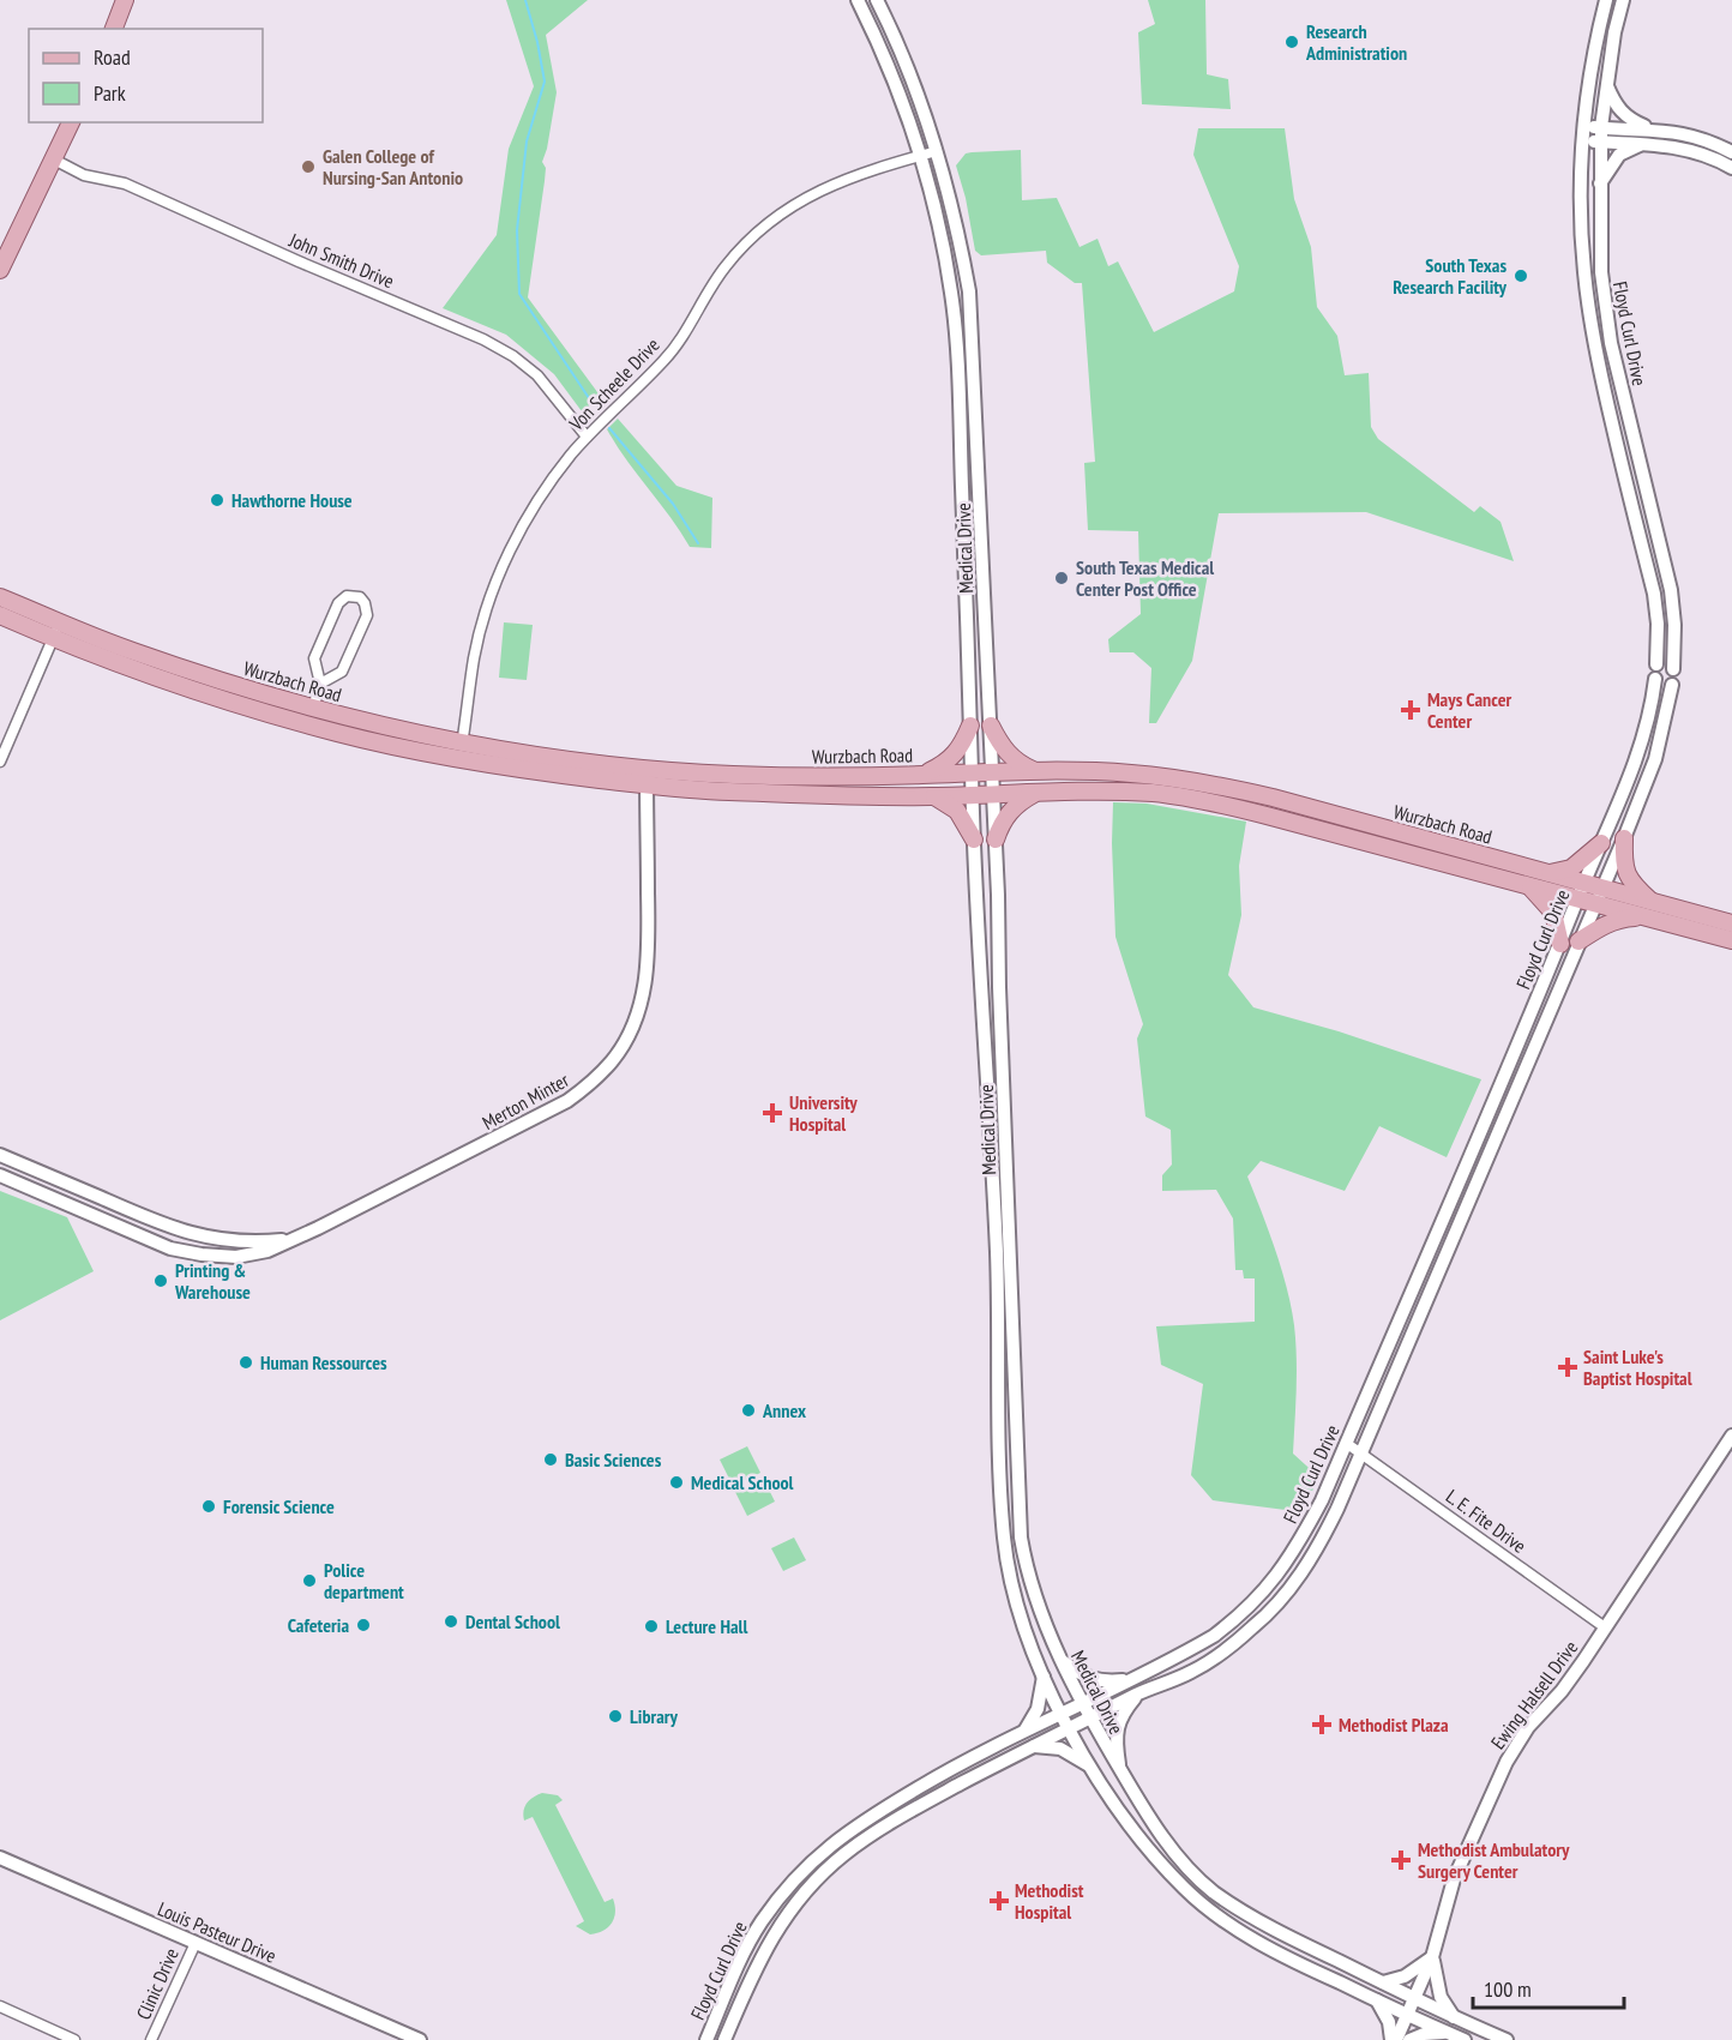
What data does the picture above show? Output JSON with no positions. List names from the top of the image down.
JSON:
{
  "streets": {
    "main road": ["Wurzbach Road"],
    "street": [
      "John Smith Drive",
      "Floyd Curl Drive",
      "Von Scheele Drive",
      "Medical Drive",
      "Merton Minter",
      "L. E. Fite Drive",
      "Ewing Halsell Drive",
      "Louis Pasteur Drive",
      "Clinic Drive"
    ]
  },
  "crossings": [
    ["John Smith Drive", "Von Scheele Drive"],
    ["Floyd Curl Drive", "Medical Drive"],
    ["Floyd Curl Drive", "Wurzbach Road"],
    ["Floyd Curl Drive", "L. E. Fite Drive"],
    ["Von Scheele Drive", "Medical Drive"],
    ["Von Scheele Drive", "Wurzbach Road"],
    ["Medical Drive", "Wurzbach Road"],
    ["Medical Drive", "Ewing Halsell Drive"],
    ["Wurzbach Road", "Merton Minter"],
    ["L. E. Fite Drive", "Ewing Halsell Drive"],
    ["Louis Pasteur Drive", "Clinic Drive"]
  ],
  "places": {
    "other": [
      "Research Administration",
      "Galen College of Nursing-San Antonio",
      "South Texas Research Facility",
      "Hawthorne House",
      "South Texas Medical Center Post Office",
      "Printing & Warehouse",
      "Human Ressources",
      "Annex",
      "Basic Sciences",
      "Medical School",
      "Forensic Science",
      "Police department",
      "Dental School",
      "Cafeteria",
      "Lecture Hall",
      "Library"
    ],
    "health": [
      "Mays Cancer Center",
      "University Hospital",
      "Saint Luke's Baptist Hospital",
      "Methodist Plaza",
      "Methodist Ambulatory Surgery Center",
      "Methodist Hospital"
    ]
  },
  "legend": ["Road", "Park"],
  "scale_bar": "100 m"
}
